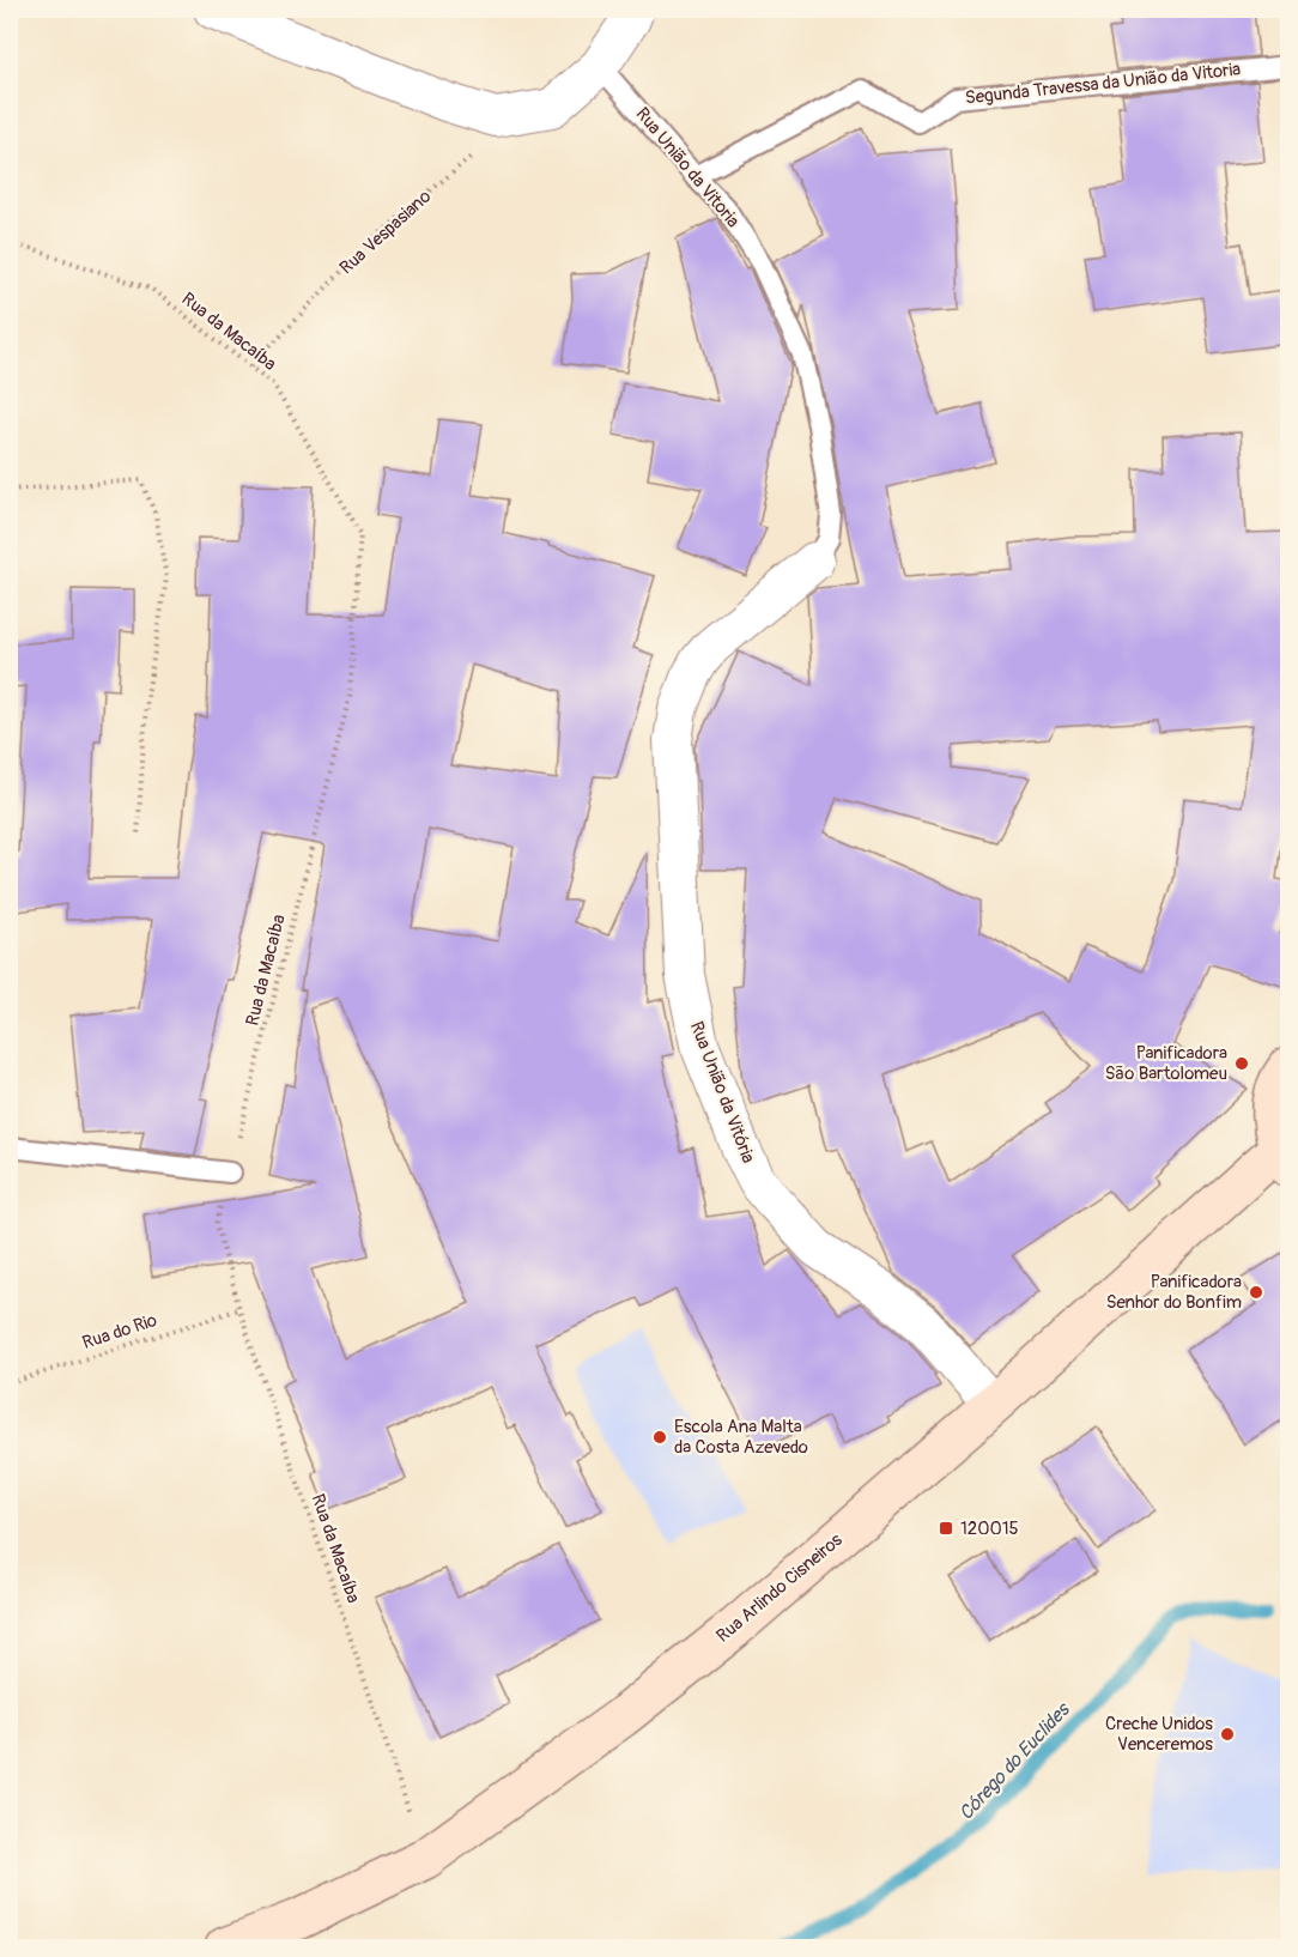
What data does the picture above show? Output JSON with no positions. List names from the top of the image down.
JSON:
{
  "streets": {
    "main road": ["Rua Arlindo Cisneiros"],
    "street": ["Rua União da Vitória"],
    "lane": ["Segunda Travessa da União da Vitoria", "Rua União da Vitoria"],
    "path": ["Rua Vespasiano", "Rua da Macaíba", "Rua do Rio"]
  },
  "crossings": [
    ["Segunda Travessa da União da Vitoria", "Rua União da Vitoria"],
    ["Rua União da Vitoria", "Rua União da Vitória"],
    ["Rua Vespasiano", "Rua da Macaíba"],
    ["Rua da Macaíba", "Rua do Rio"],
    ["Rua da Macaíba", "Rua Arlindo Cisneiros"],
    ["Rua União da Vitória", "Rua Arlindo Cisneiros"]
  ],
  "water": ["Córego do Euclides"],
  "places": {
    "other": [
      "Panificadora São Bartolomeu",
      "Panificadora Senhor do Bonfim",
      "Escola Ana Malta da Costa Azevedo",
      "Creche Unidos Venceremos"
    ],
    "transit": ["120015"]
  }
}
